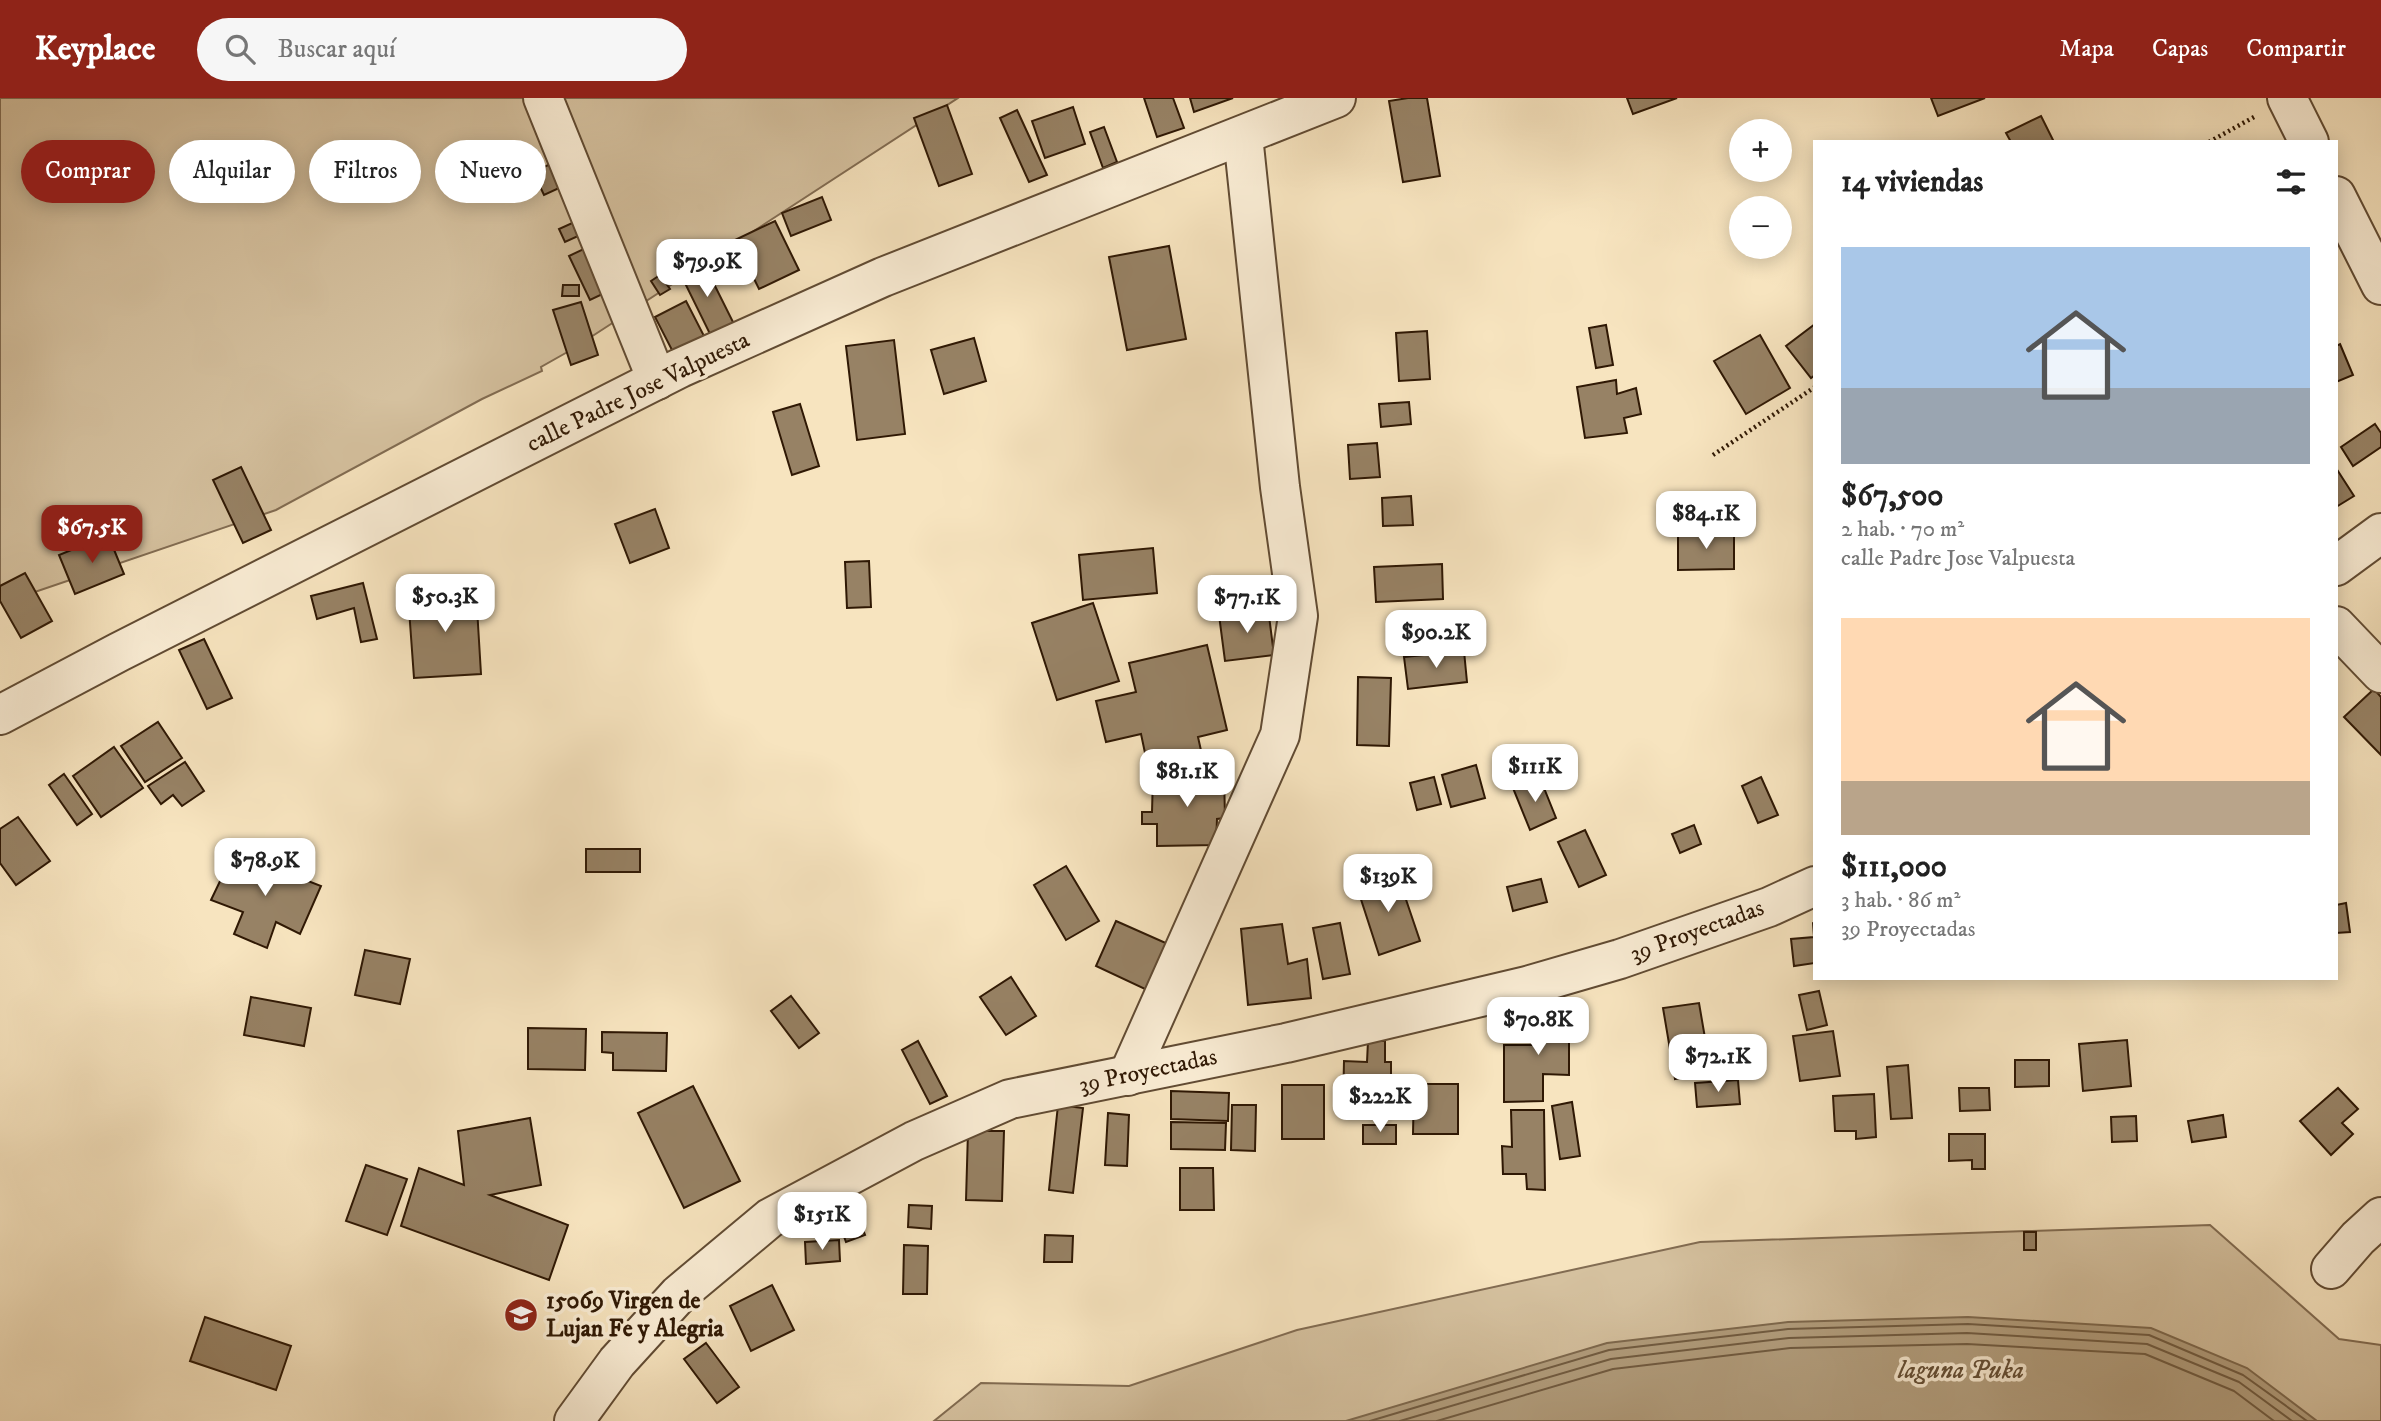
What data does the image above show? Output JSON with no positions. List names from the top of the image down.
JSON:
{
  "streets": {
    "street": ["calle Padre Jose Valpuesta", "39 Proyectadas"]
  },
  "water": ["laguna Puka"],
  "places": {
    "school or university": ["15069 Virgen de Lujan Fe y Alegria"]
  },
  "page": {
    "header": "Keyplace",
    "search": "Buscar aquí",
    "nav": ["Mapa", "Capas", "Compartir"],
    "map_buttons": ["+", "−"],
    "chip": [
      "Comprar",
      "Alquilar",
      "Filtros",
      "Nuevo"
    ],
    "heading": "14 viviendas",
    "list": [
      {
        "name": "$67,500",
        "note": "2 hab. · 70 m² · calle Padre Jose Valpuesta"
      },
      {
        "name": "$111,000",
        "note": "3 hab. · 86 m² · 39 Proyectadas"
      }
    ],
    "price": [
      "$79.9K",
      "$84.1K",
      "$67.5K",
      "$50.3K",
      "$77.1K",
      "$90.2K",
      "$111K",
      "$81.1K",
      "$78.9K",
      "$139K",
      "$70.8K",
      "$72.1K",
      "$222K",
      "$151K"
    ]
  }
}
